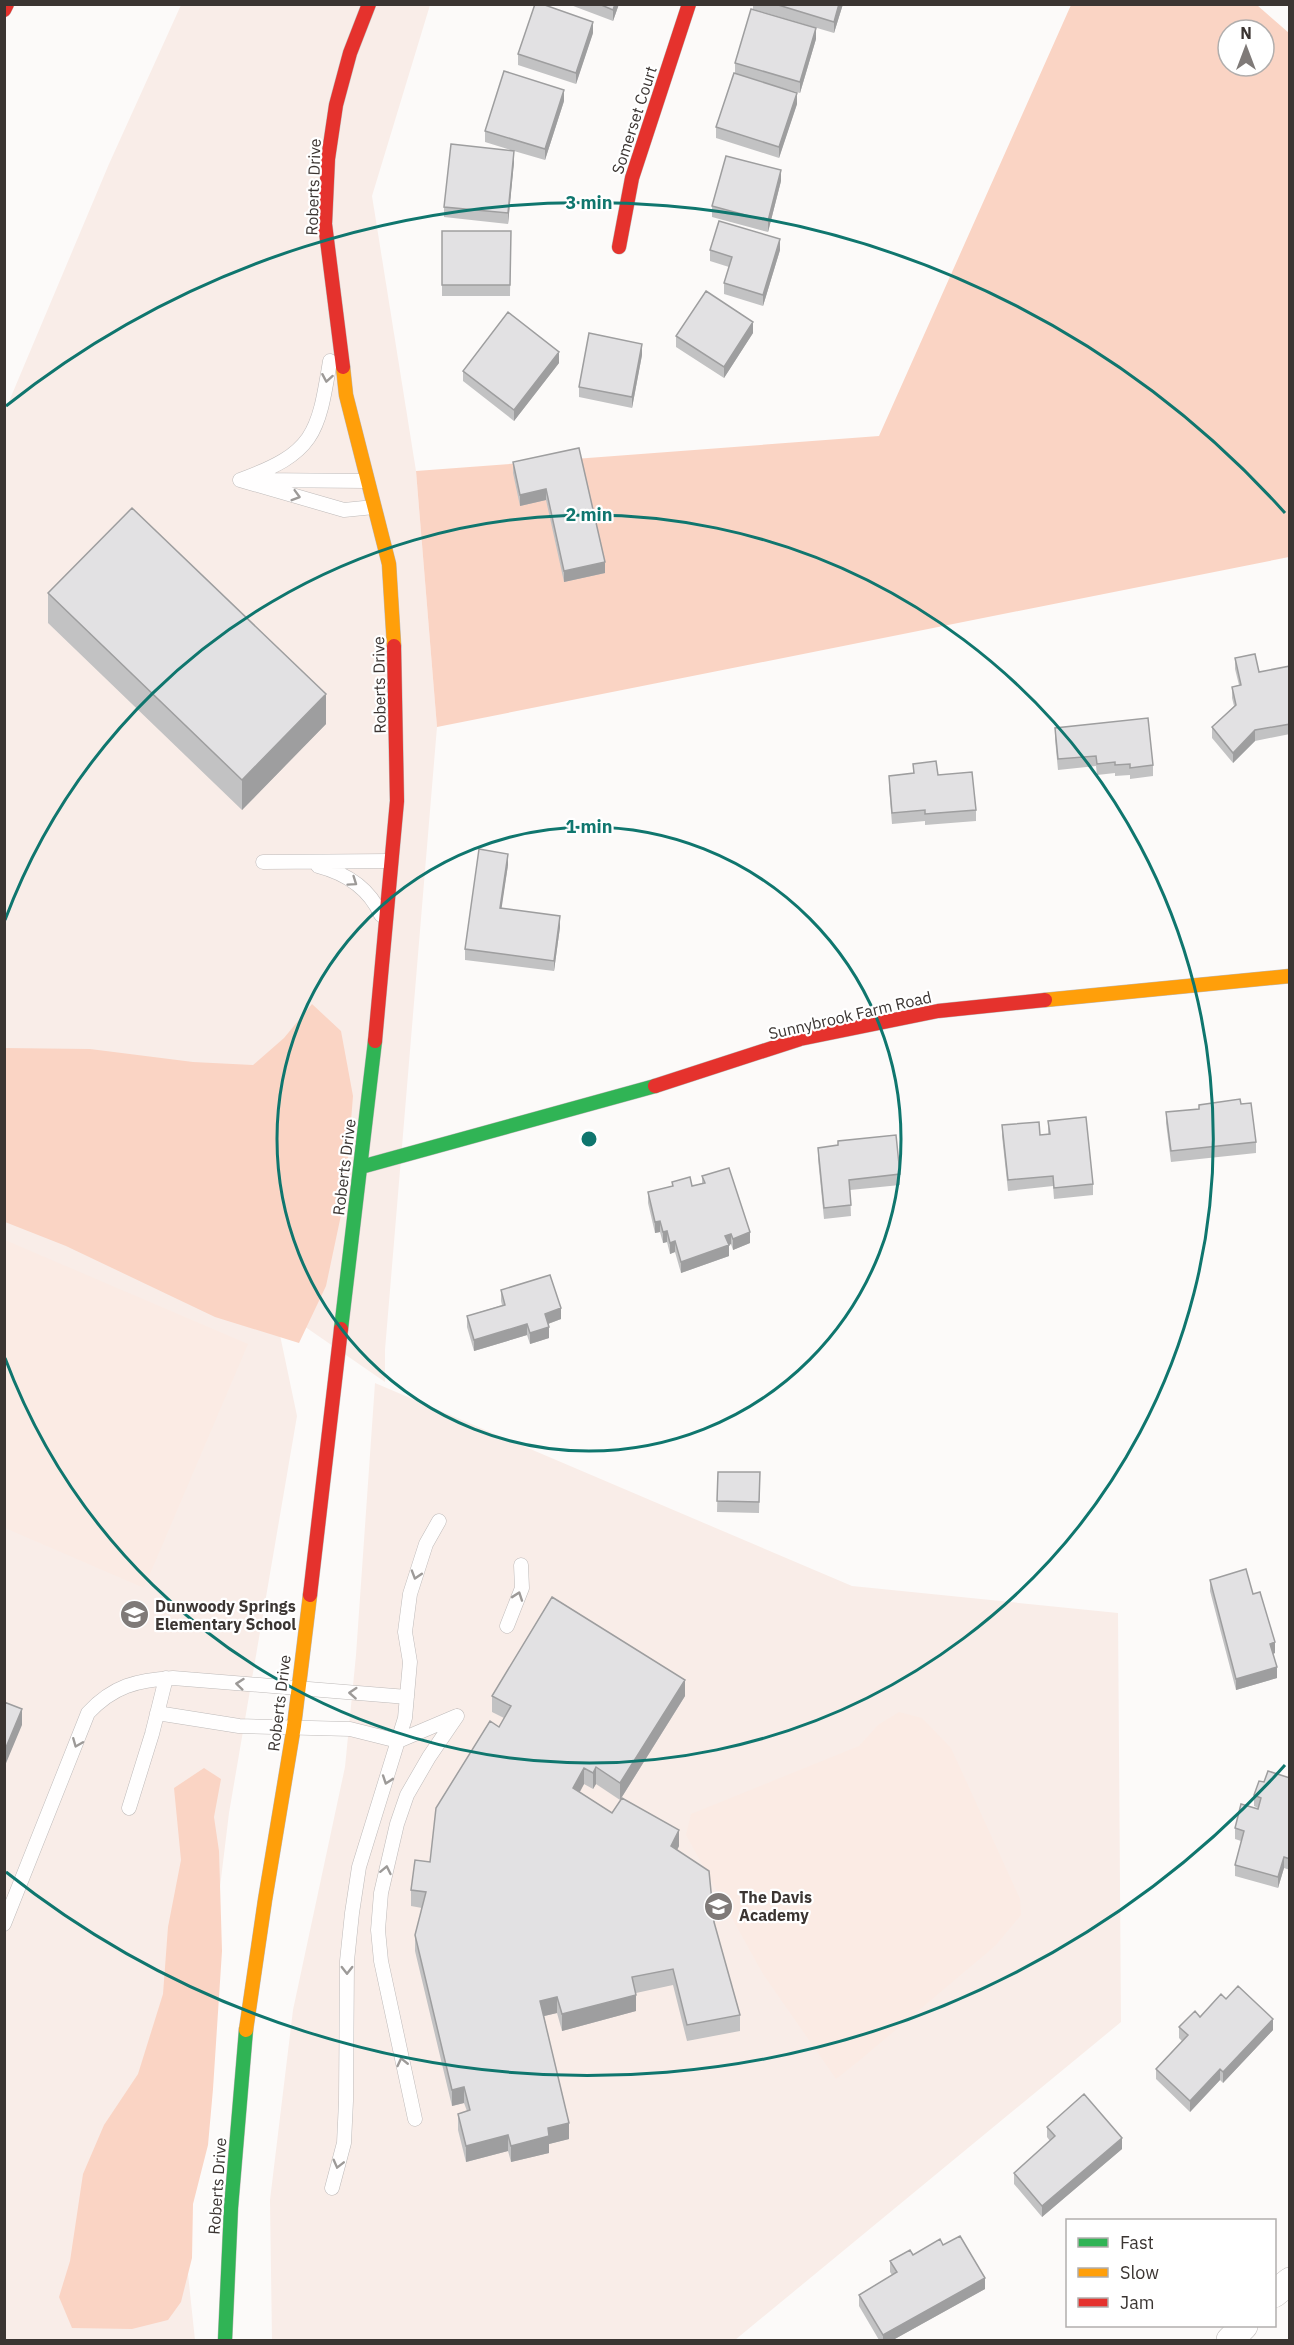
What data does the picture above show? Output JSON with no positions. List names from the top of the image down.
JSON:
{
  "streets": {
    "main road": ["Somerset Court", "Roberts Drive", "Sunnybrook Farm Road"]
  },
  "crossings": [
    ["Roberts Drive", "Sunnybrook Farm Road"]
  ],
  "places": {
    "school or university": ["Dunwoody Springs Elementary School", "The Davis Academy"]
  },
  "legend": ["Fast", "Slow", "Jam"],
  "north": "top",
  "rings": ["3 min", "2 min", "1 min"]
}
